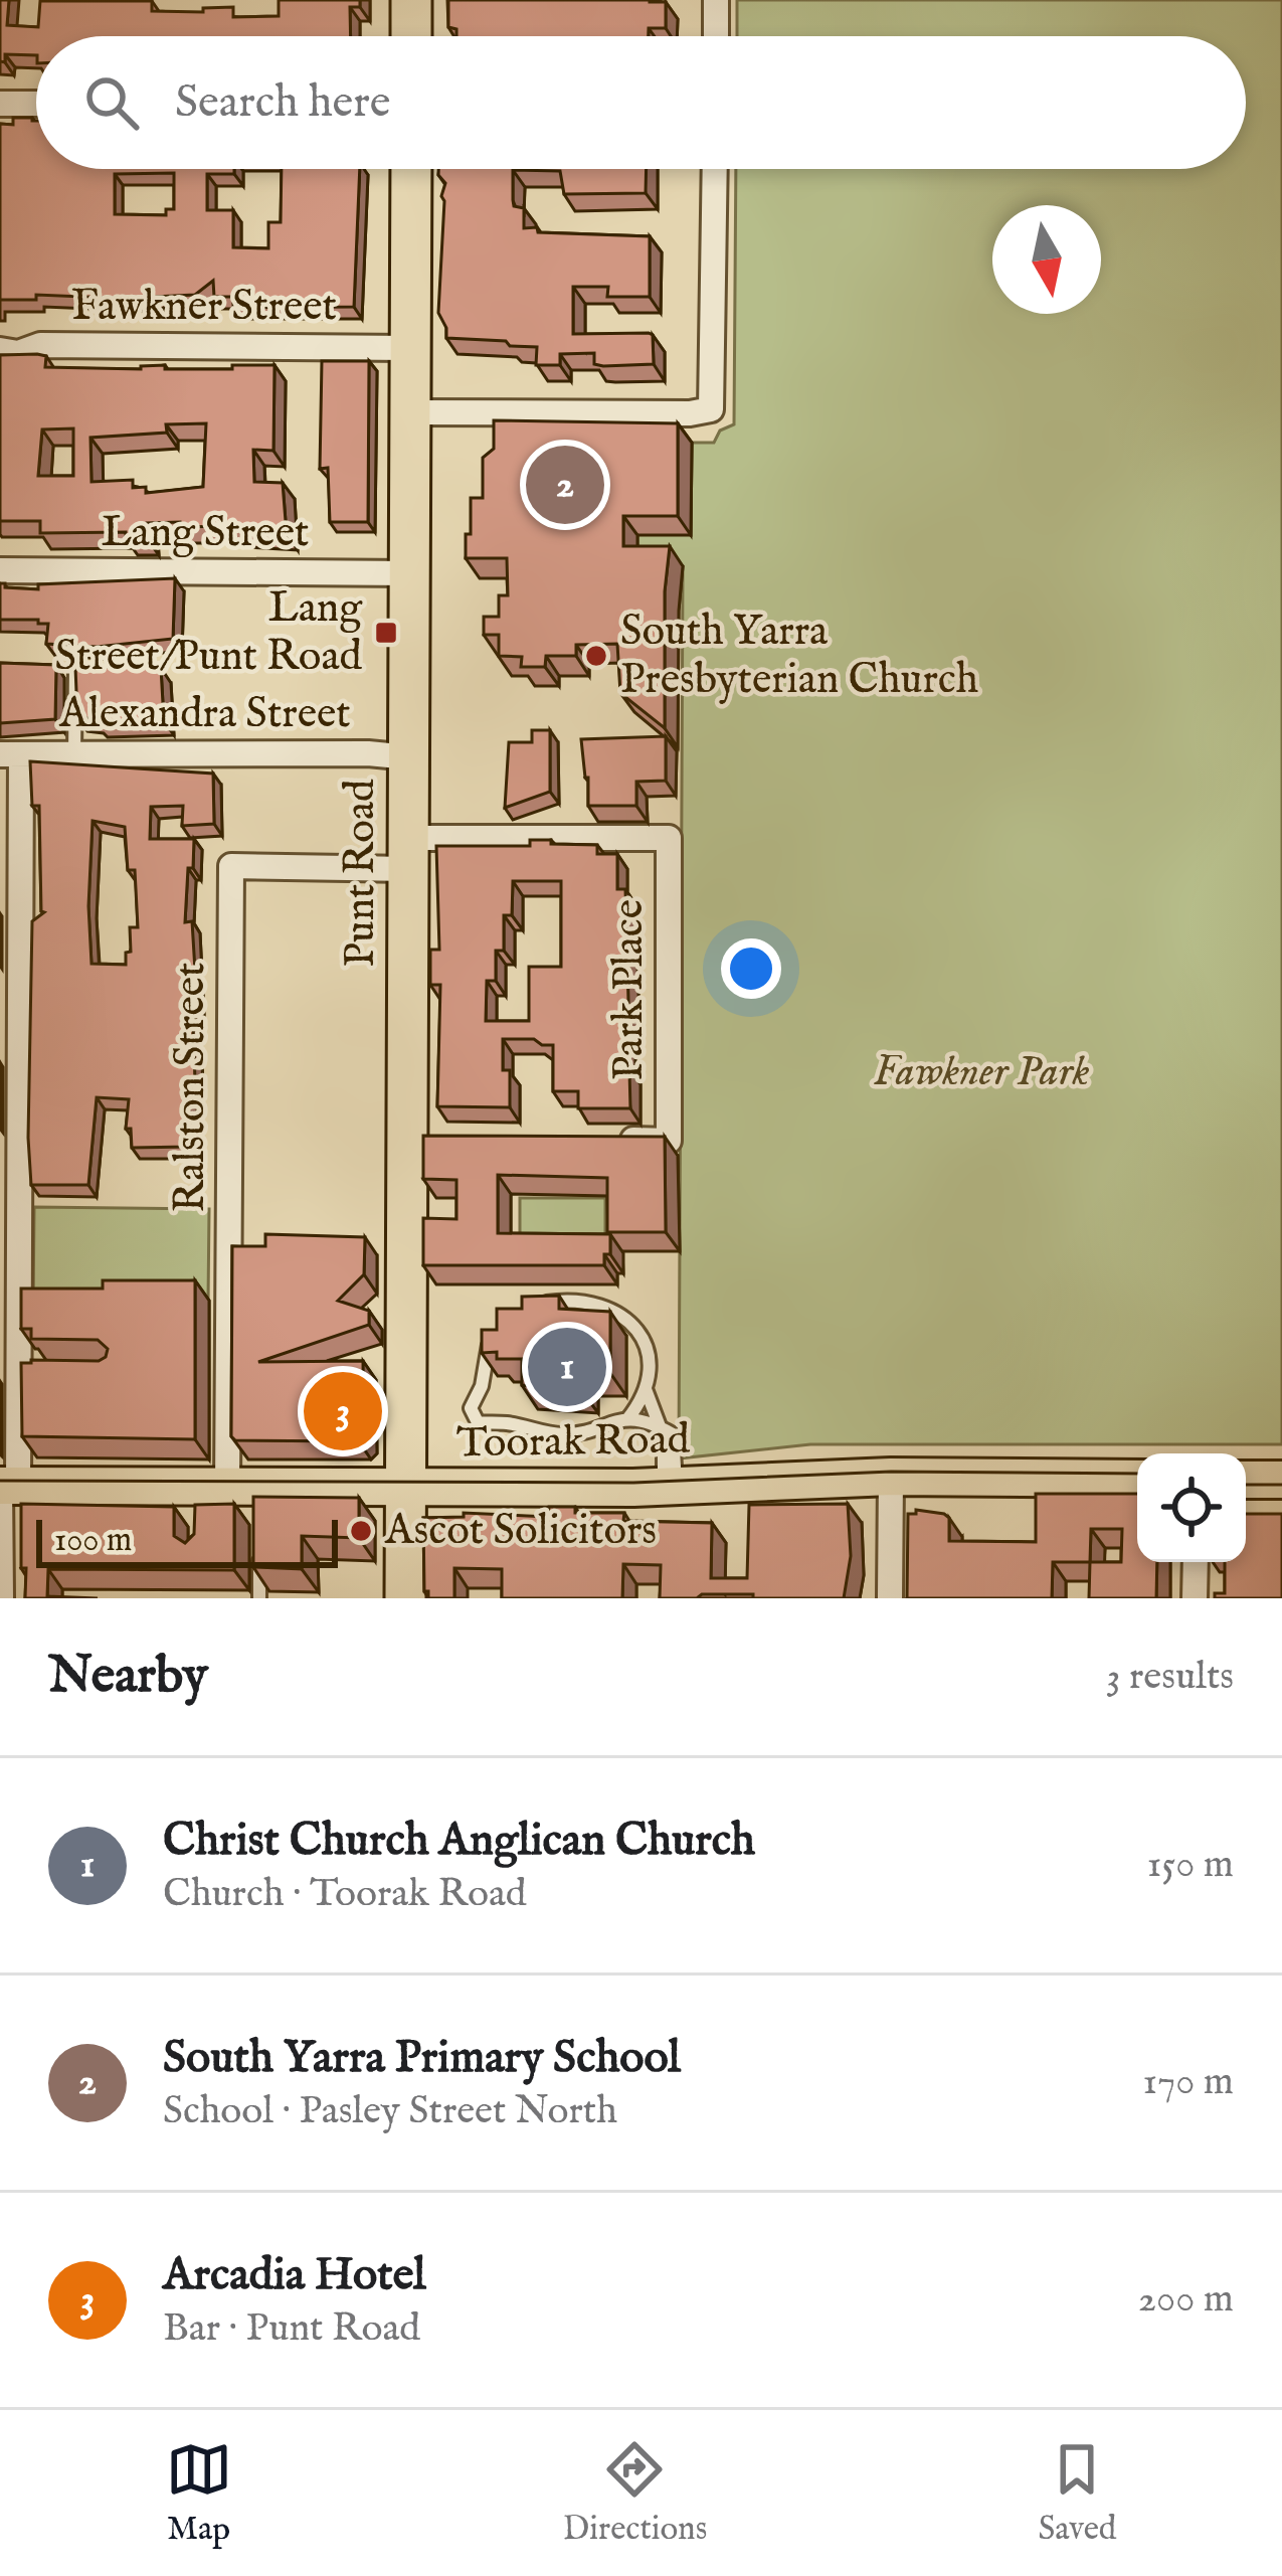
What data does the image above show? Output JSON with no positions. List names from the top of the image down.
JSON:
{
  "streets": {
    "highway": ["Punt Road"],
    "main road": ["Toorak Road"],
    "street": [
      "Fawkner Street",
      "Lang Street",
      "Alexandra Street",
      "Park Place",
      "Ralston Street"
    ]
  },
  "crossings": [
    ["Fawkner Street", "Punt Road"],
    ["Lang Street", "Punt Road"],
    ["Alexandra Street", "Punt Road"],
    ["Punt Road", "Park Place"],
    ["Punt Road", "Ralston Street"],
    ["Punt Road", "Toorak Road"],
    ["Park Place", "Ralston Street"],
    ["Ralston Street", "Toorak Road"]
  ],
  "parks": ["Fawkner Park"],
  "places": {
    "transit": ["Lang Street/Punt Road"],
    "other": ["South Yarra Presbyterian Church", "Ascot Solicitors"]
  },
  "scale_bar": "100 m",
  "north": "bottom",
  "page": {
    "search": "Search here",
    "pins": ["2", "1", "3"],
    "scale": "100 m",
    "heading": ["Nearby", "3 results"],
    "list": [
      {
        "mark": "1",
        "name": "Christ Church Anglican Church",
        "note": "Church · Toorak Road",
        "value": "150 m"
      },
      {
        "mark": "2",
        "name": "South Yarra Primary School",
        "note": "School · Pasley Street North",
        "value": "170 m"
      },
      {
        "mark": "3",
        "name": "Arcadia Hotel",
        "note": "Bar · Punt Road",
        "value": "200 m"
      }
    ],
    "nav": ["Map", "Directions", "Saved"]
  }
}
